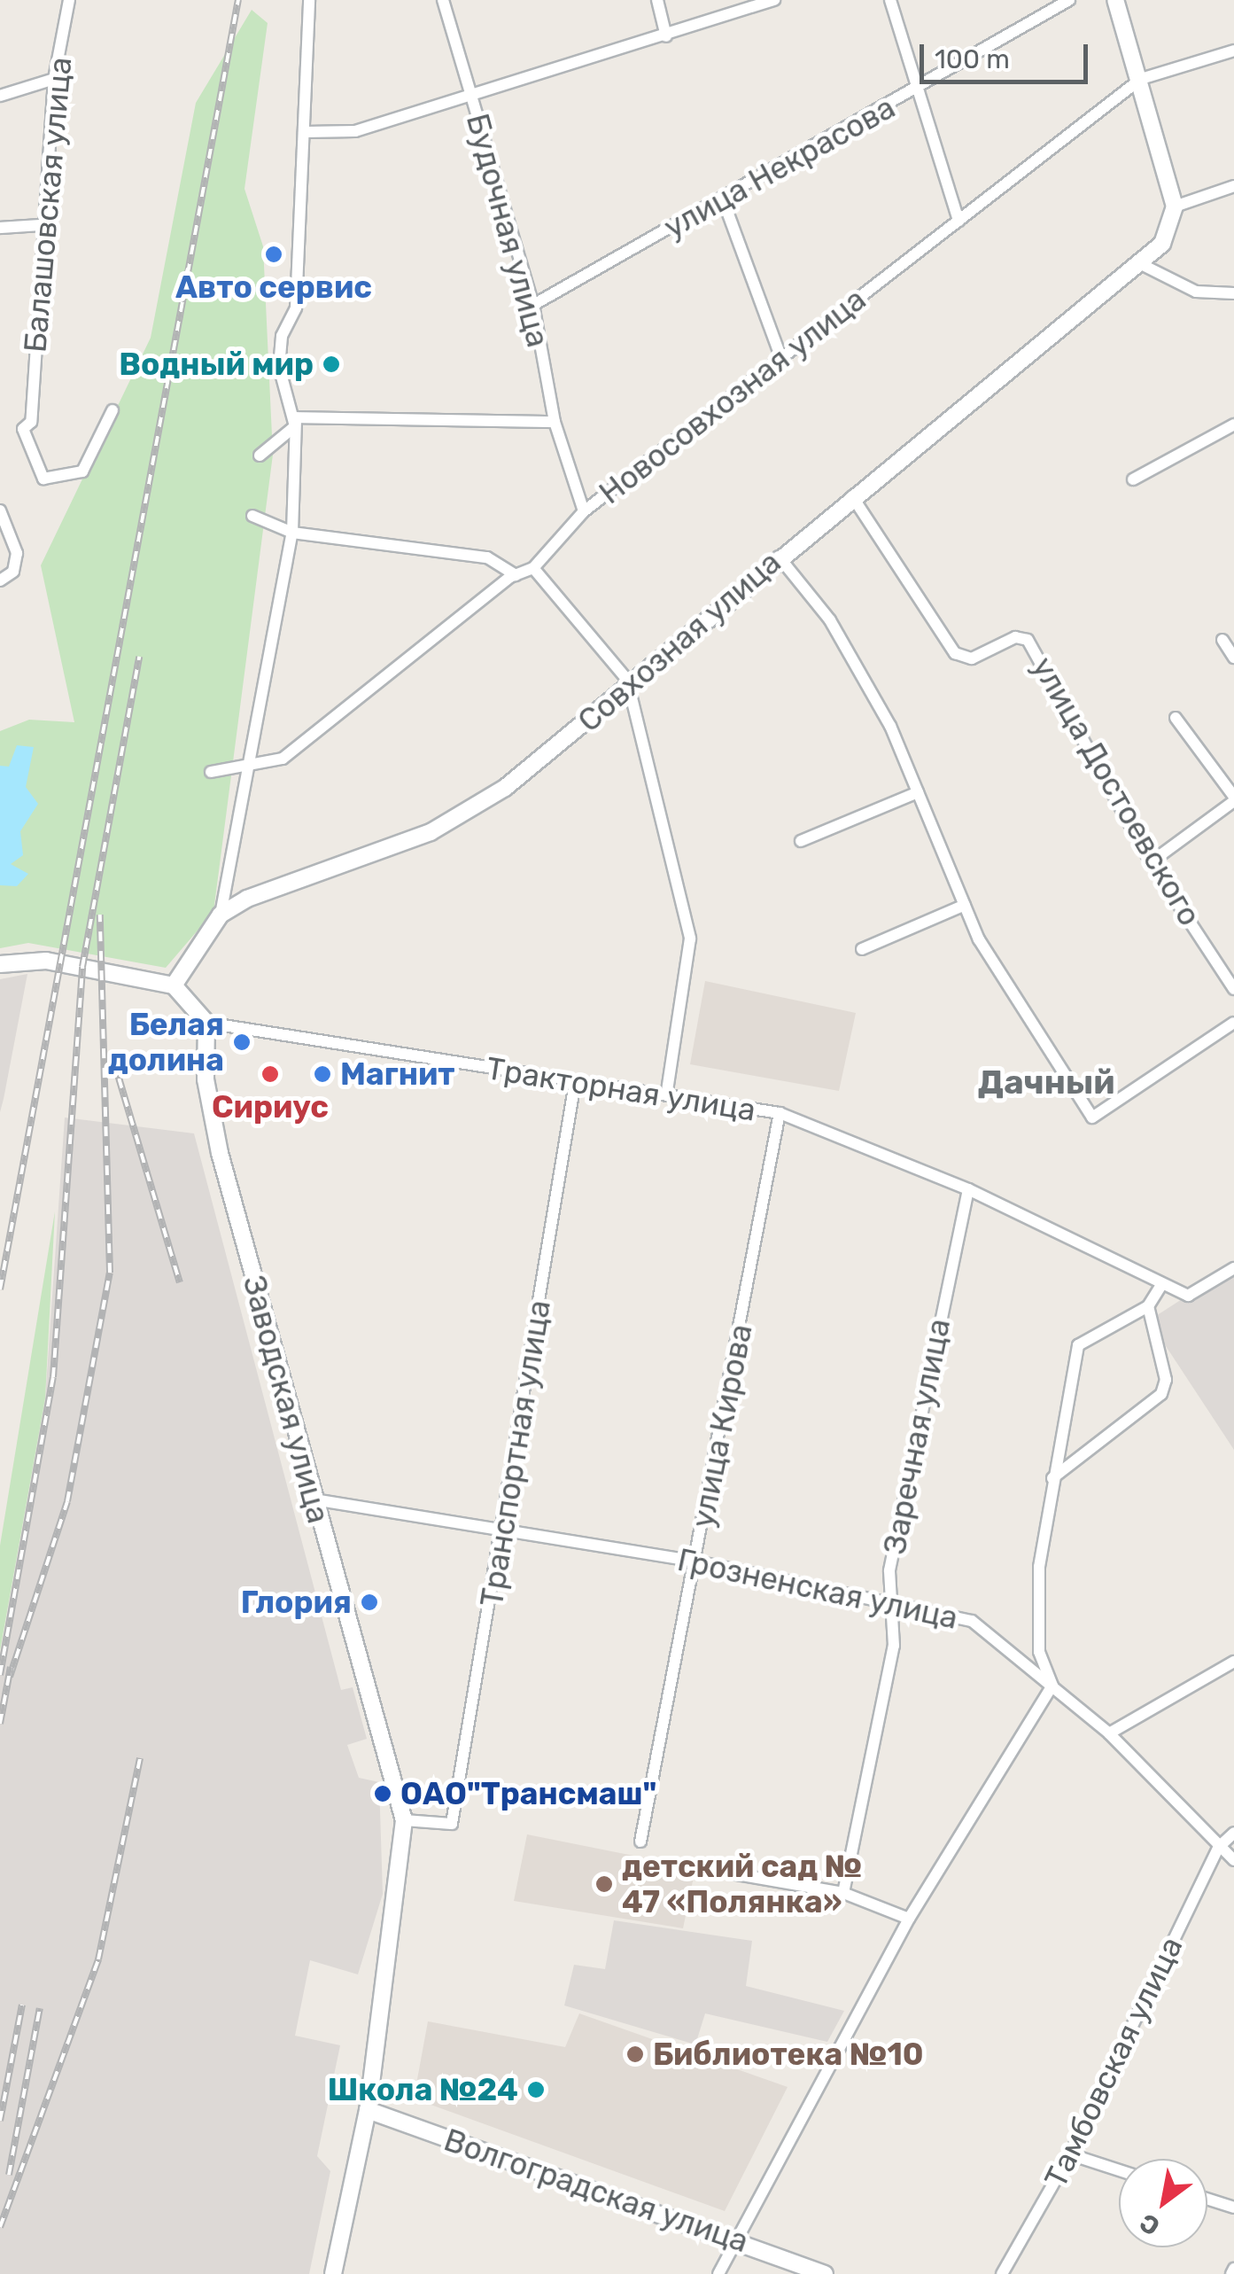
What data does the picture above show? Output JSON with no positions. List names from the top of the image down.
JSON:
{
  "streets": {
    "street": [
      "улица Некрасова",
      "Балашовская улица",
      "Будочная улица",
      "Новосовхозная улица",
      "Совхозная улица",
      "улица Достоевского",
      "Тракторная улица",
      "Заводская улица",
      "улица Кирова",
      "Заречная улица",
      "Транспортная улица",
      "Грозненская улица",
      "Тамбовская улица",
      "Волгоградская улица"
    ]
  },
  "crossings": [
    ["улица Некрасова", "Будочная улица"],
    ["Будочная улица", "Новосовхозная улица"],
    ["Совхозная улица", "улица Достоевского"],
    ["Тракторная улица", "Заводская улица"],
    ["Тракторная улица", "улица Кирова"],
    ["Тракторная улица", "Заречная улица"],
    ["Тракторная улица", "Транспортная улица"],
    ["Заводская улица", "Транспортная улица"],
    ["Заводская улица", "Грозненская улица"],
    ["улица Кирова", "Грозненская улица"],
    ["Заречная улица", "Грозненская улица"],
    ["Транспортная улица", "Грозненская улица"],
    ["Грозненская улица", "Тамбовская улица"]
  ],
  "districts": ["Дачный"],
  "places": [
    "Авто сервис",
    "Водный мир",
    "Белая долина",
    "Сириус",
    "Магнит",
    "Глория",
    "ОАО\"Трансмаш\"",
    "детский сад № 47 «Полянка»",
    "Библиотека №10",
    "Школа №24"
  ],
  "scale_bar": "100 m",
  "north": "bottom left"
}
